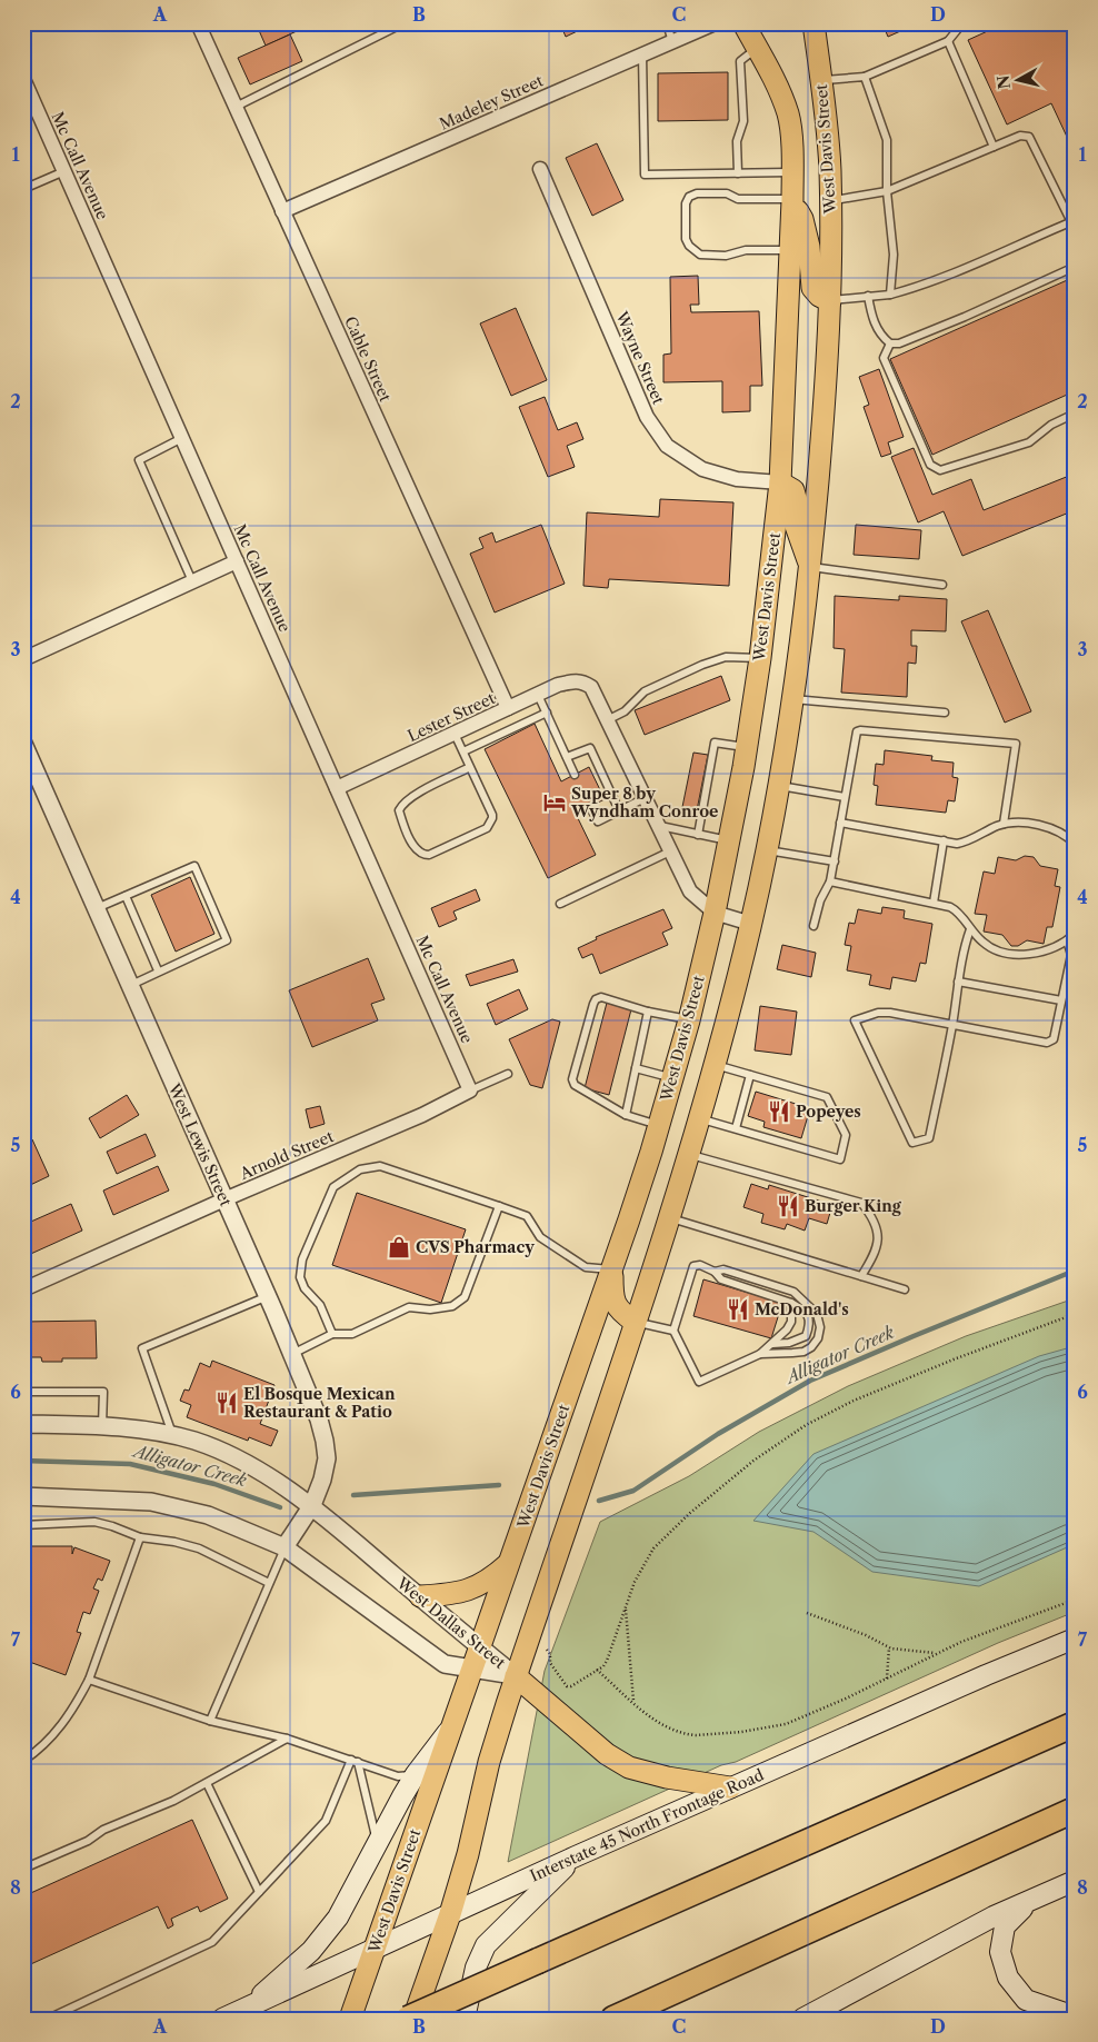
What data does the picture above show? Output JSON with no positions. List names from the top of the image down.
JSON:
{
  "streets": {
    "main road": ["West Davis Street", "Interstate 45 North Frontage Road"],
    "street": [
      "Madeley Street",
      "Mc Call Avenue",
      "Wayne Street",
      "Cable Street",
      "Lester Street",
      "West Lewis Street",
      "Arnold Street",
      "West Dallas Street"
    ]
  },
  "crossings": [
    ["Madeley Street", "Cable Street"],
    ["West Davis Street", "Wayne Street"],
    ["West Davis Street", "West Dallas Street"],
    ["West Davis Street", "Interstate 45 North Frontage Road"],
    ["Mc Call Avenue", "Lester Street"],
    ["Mc Call Avenue", "Arnold Street"],
    ["Cable Street", "Lester Street"],
    ["West Lewis Street", "Arnold Street"],
    ["West Lewis Street", "West Dallas Street"]
  ],
  "water": ["Alligator Creek"],
  "places": {
    "hotel": ["Super 8 by Wyndham Conroe"],
    "restaurant": [
      "Popeyes",
      "Burger King",
      "McDonald's",
      "El Bosque Mexican Restaurant & Patio"
    ],
    "shop": ["CVS Pharmacy"]
  },
  "north": "left",
  "grid": {
    "columns": [
      "A",
      "B",
      "C",
      "D"
    ],
    "rows": [
      "1",
      "2",
      "3",
      "4",
      "5",
      "6",
      "7",
      "8"
    ]
  }
}
